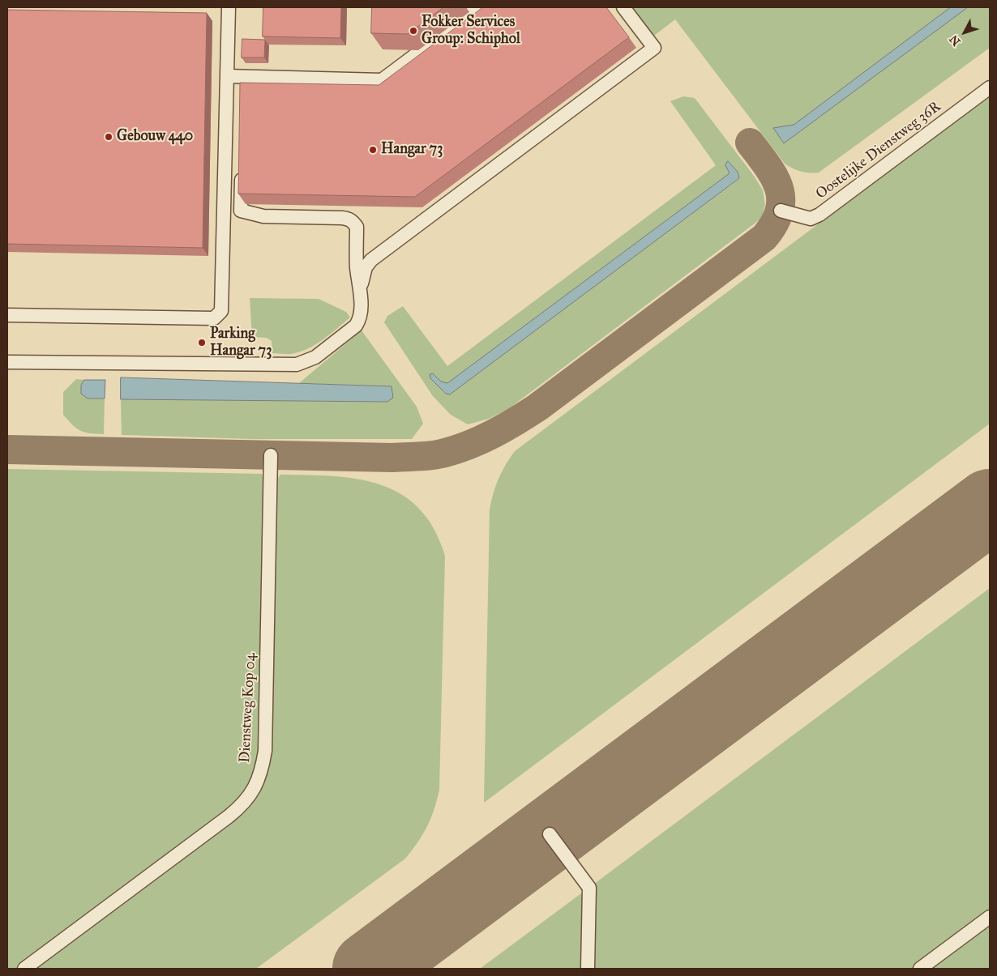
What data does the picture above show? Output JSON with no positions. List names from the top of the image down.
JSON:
{
  "streets": {
    "lane": ["Oostelijke Dienstweg 36R", "Dienstweg Kop 04"]
  },
  "places": [
    "Fokker Services Group: Schiphol",
    "Gebouw 440",
    "Hangar 73",
    "Parking Hangar 73"
  ],
  "north": "bottom left"
}
